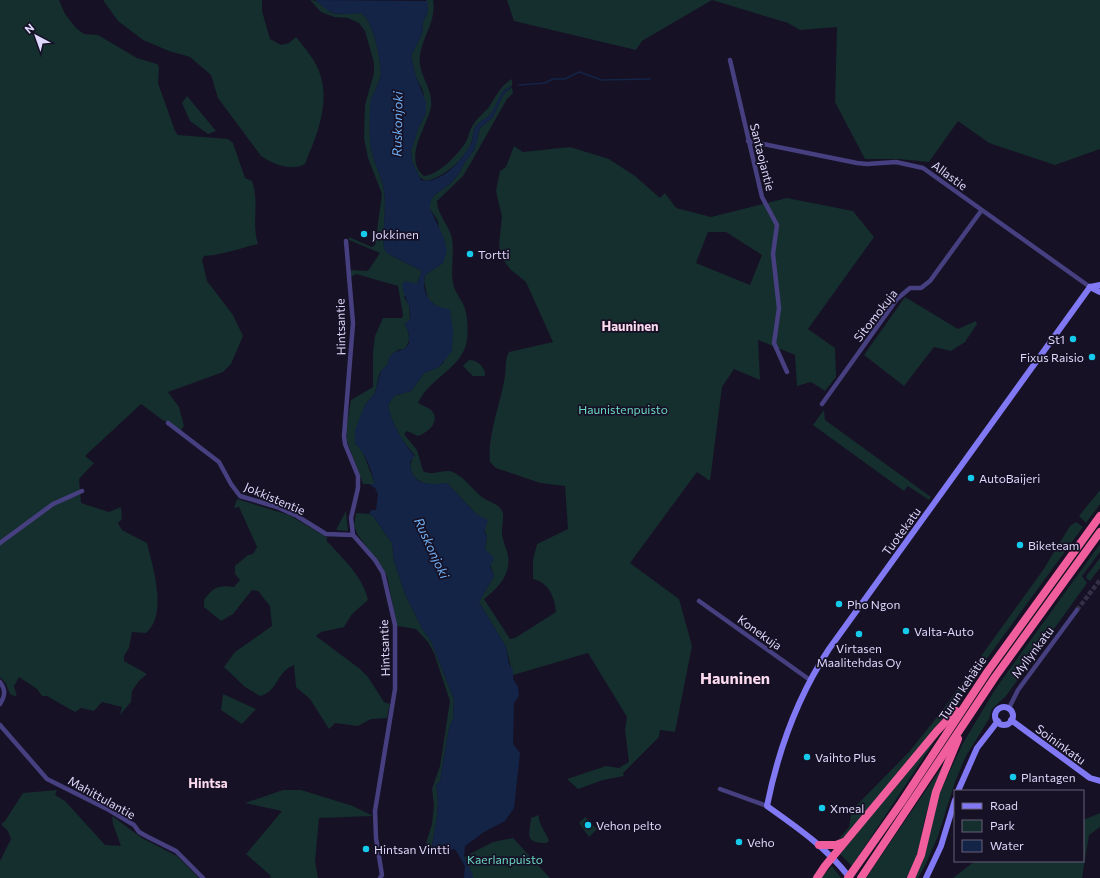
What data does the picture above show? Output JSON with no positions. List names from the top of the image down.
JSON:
{
  "streets": {
    "highway": ["Turun kehätie"],
    "street": [
      "Santaojantie",
      "Allastie",
      "Sitomokuja",
      "Hintsantie",
      "Jokkistentie",
      "Tuotekatu",
      "Konekuja",
      "Myllynkatu",
      "Soininkatu",
      "Mahittulantie"
    ]
  },
  "crossings": [
    ["Santaojantie", "Allastie"],
    ["Allastie", "Sitomokuja"],
    ["Allastie", "Tuotekatu"],
    ["Hintsantie", "Jokkistentie"],
    ["Tuotekatu", "Konekuja"],
    ["Myllynkatu", "Soininkatu"]
  ],
  "districts": ["Hauninen", "Hauninen", "Hintsa"],
  "water": ["Ruskonjoki"],
  "parks": ["Haunistenpuisto", "Kaerlanpuisto"],
  "places": [
    "Jokkinen",
    "Tortti",
    "St1",
    "Fixus Raisio",
    "AutoBaijeri",
    "Biketeam",
    "Pho Ngon",
    "Valta-Auto",
    "Virtasen Maalitehdas Oy",
    "Vaihto Plus",
    "Plantagen",
    "Xmeal",
    "Vehon pelto",
    "Veho",
    "Hintsan Vintti"
  ],
  "legend": ["Road", "Park", "Water"],
  "north": "top left"
}
